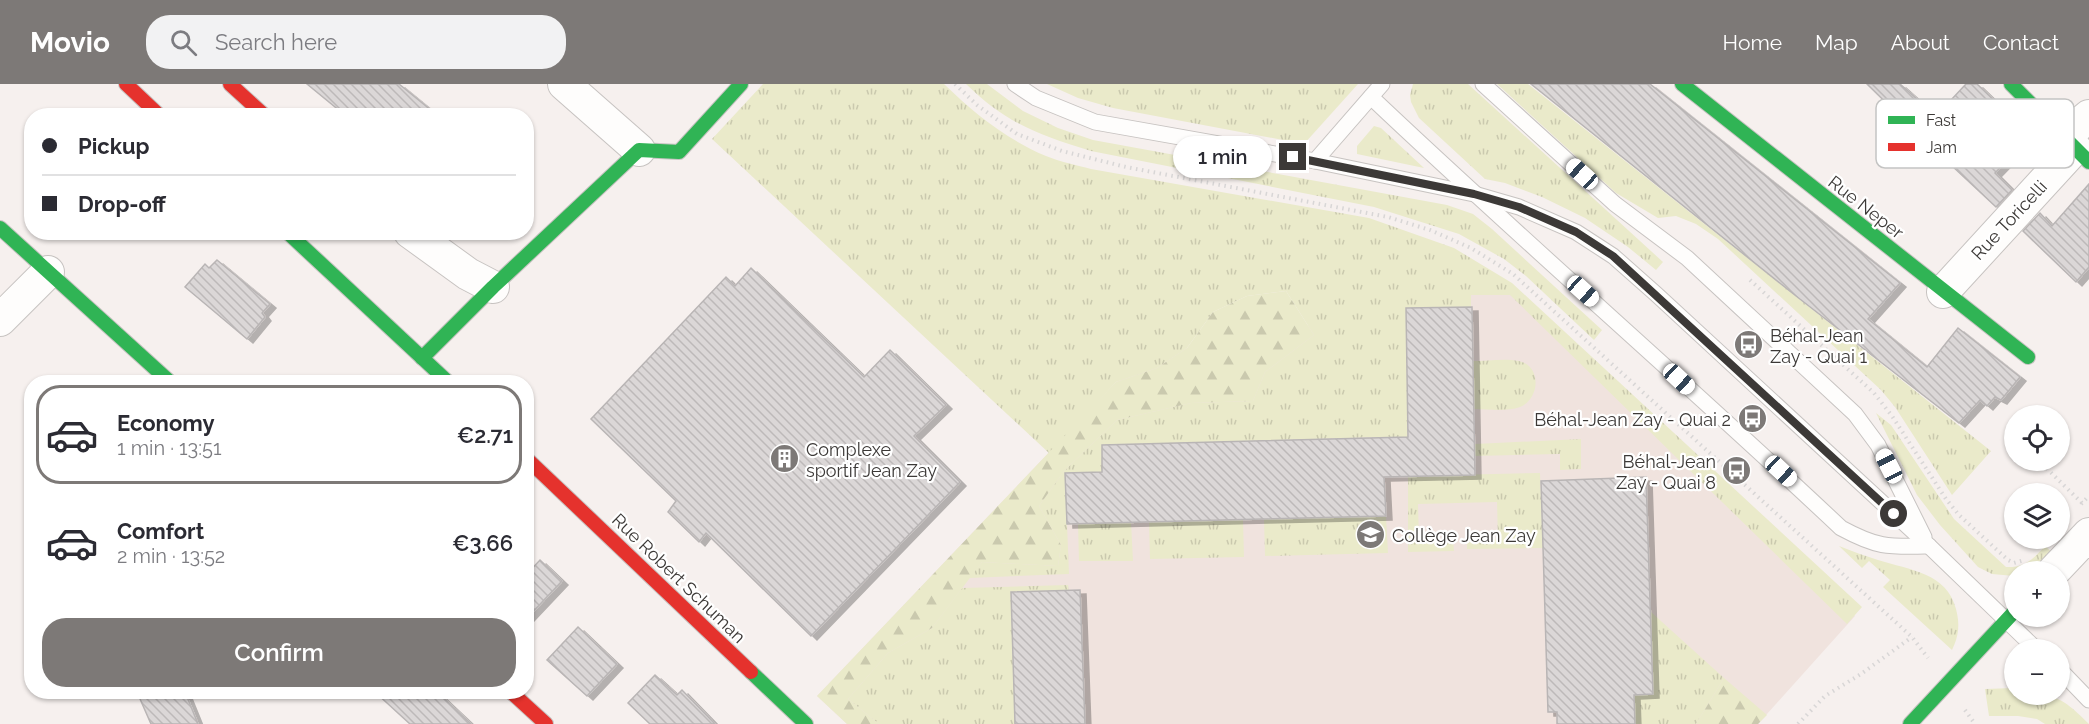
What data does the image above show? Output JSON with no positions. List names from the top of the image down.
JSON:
{
  "streets": {
    "street": ["Rue Neper", "Rue Toricelli", "Rue Robert Schuman"]
  },
  "crossings": [
    ["Rue Neper", "Rue Toricelli"]
  ],
  "places": {
    "bus stop": ["Béhal-Jean Zay - Quai 1", "Béhal-Jean Zay - Quai 2", "Béhal-Jean Zay - Quai 8"],
    "building": ["Complexe sportif Jean Zay"],
    "school or university": ["Collège Jean Zay"]
  },
  "legend": ["Fast", "Jam"],
  "page": {
    "header": "Movio",
    "search": "Search here",
    "nav": [
      "Home",
      "Map",
      "About",
      "Contact"
    ],
    "banner": ["Pickup", "Drop-off"],
    "bubble": "1 min",
    "list": [
      {
        "name": "Economy",
        "note": "1 min · 13:51",
        "value": "€2.71"
      },
      {
        "name": "Comfort",
        "note": "2 min · 13:52",
        "value": "€3.66"
      }
    ],
    "map_buttons": ["+", "−"],
    "buttons": "Confirm"
  }
}
